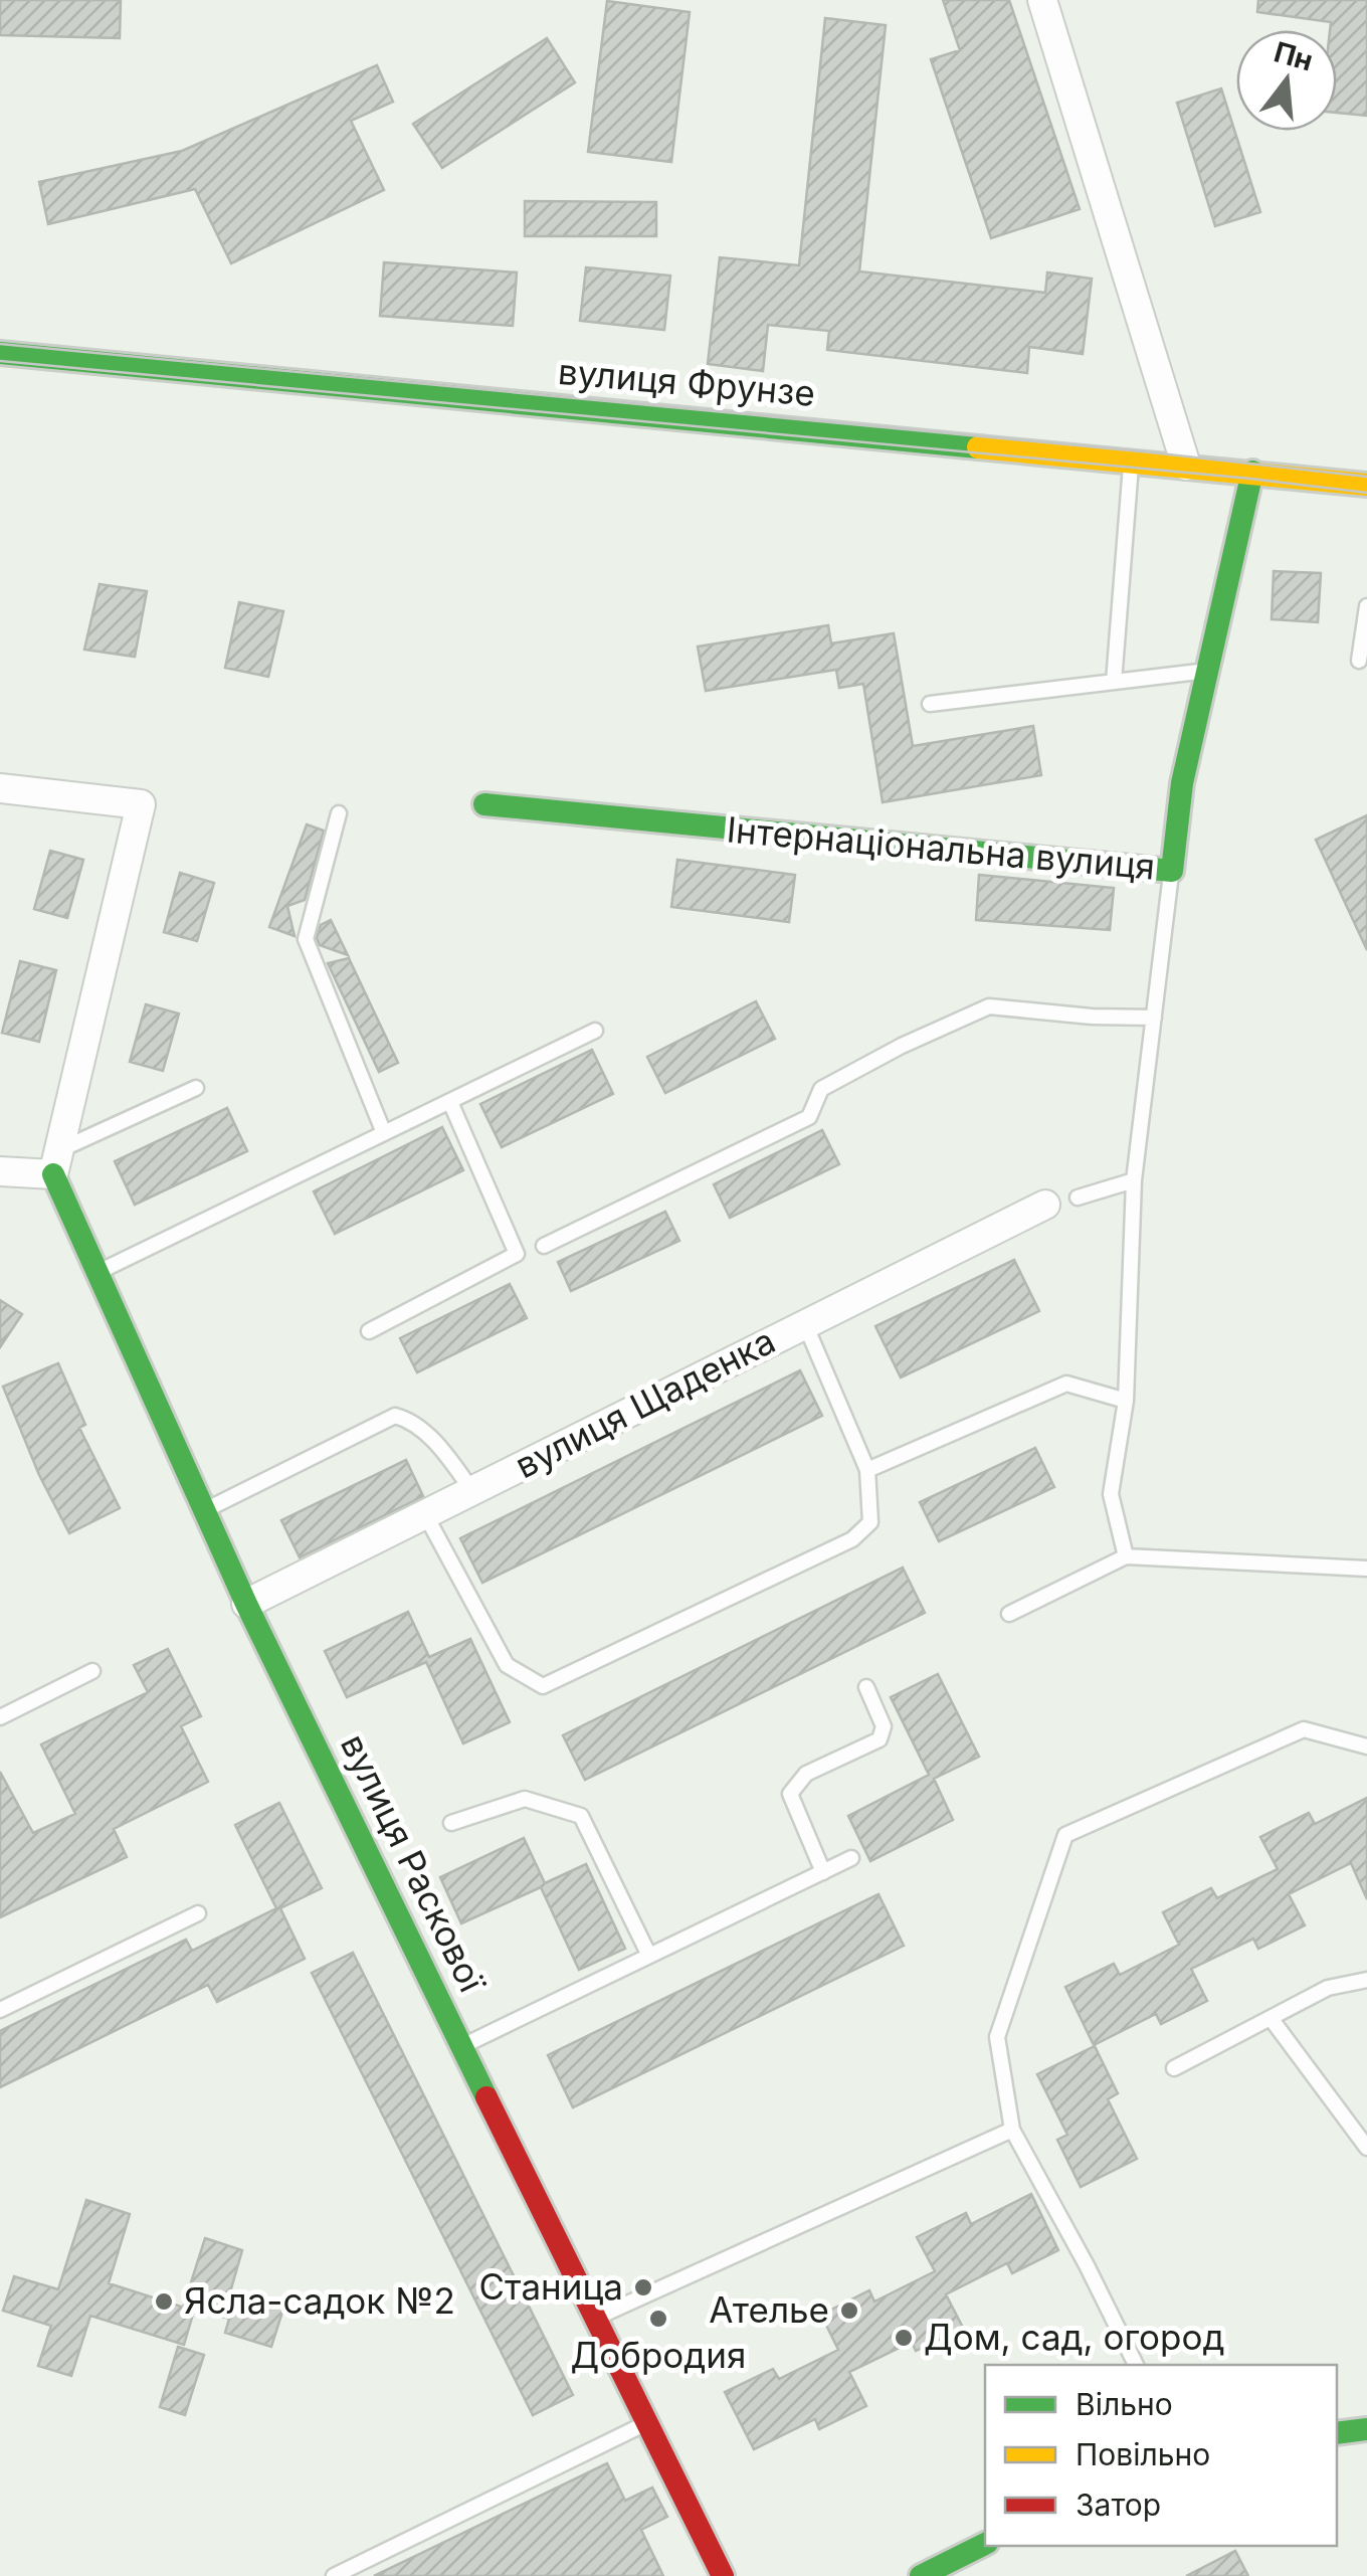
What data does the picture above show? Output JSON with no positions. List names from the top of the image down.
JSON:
{
  "streets": {
    "street": [
      "вулиця Фрунзе",
      "Інтернаціональна вулиця",
      "вулиця Щаденка",
      "вулиця Раскової"
    ]
  },
  "crossings": [
    ["вулиця Фрунзе", "Інтернаціональна вулиця"],
    ["вулиця Щаденка", "вулиця Раскової"]
  ],
  "places": [
    "Станица",
    "Ясла-садок №2",
    "Ателье",
    "Добродия",
    "Дом, сад, огород"
  ],
  "legend": ["Вільно", "Повільно", "Затор"],
  "north": "top"
}
